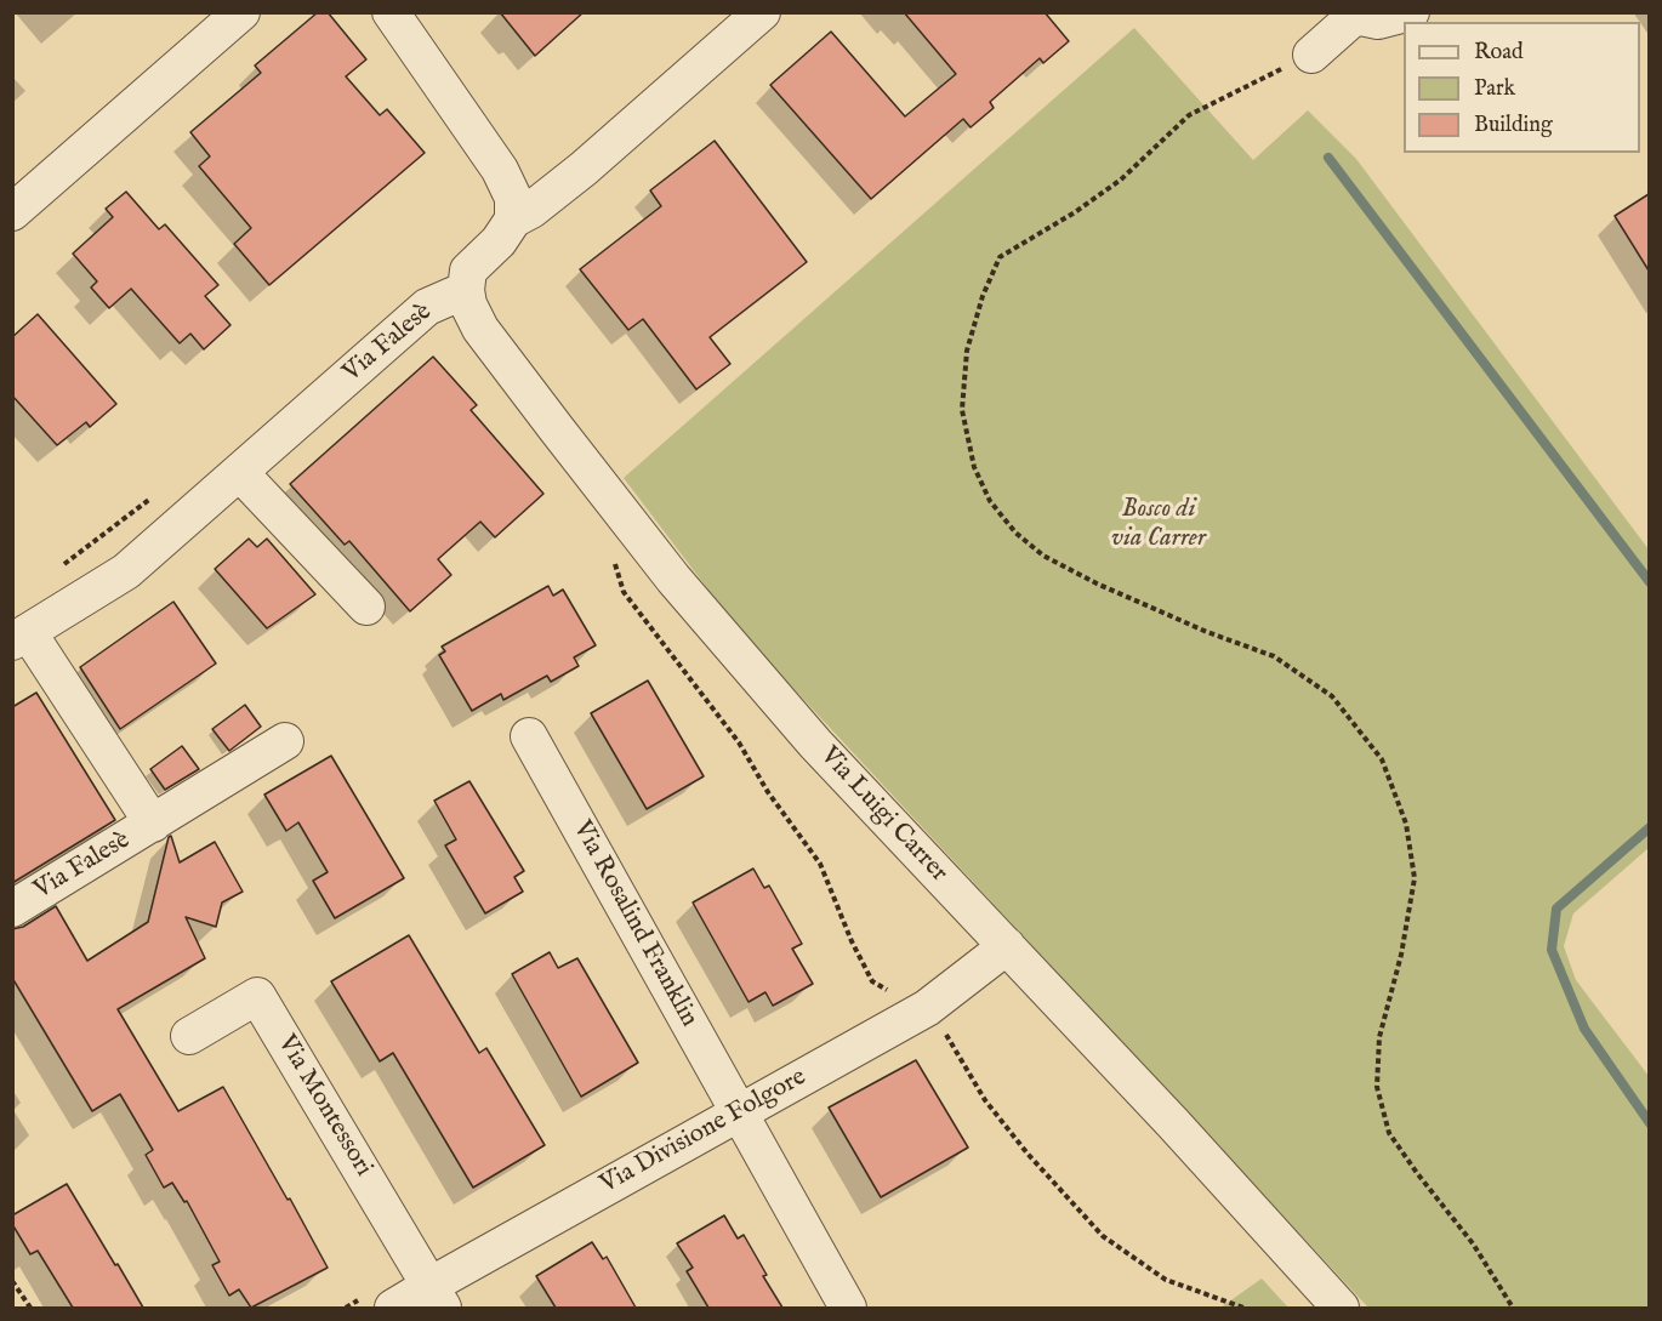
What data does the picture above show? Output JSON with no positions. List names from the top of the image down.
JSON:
{
  "streets": {
    "street": [
      "Via Falesè",
      "Via Luigi Carrer",
      "Via Rosalind Franklin",
      "Via Montessori",
      "Via Divisione Folgore"
    ]
  },
  "crossings": [
    ["Via Falesè", "Via Luigi Carrer"],
    ["Via Luigi Carrer", "Via Divisione Folgore"],
    ["Via Rosalind Franklin", "Via Divisione Folgore"],
    ["Via Montessori", "Via Divisione Folgore"]
  ],
  "parks": ["Bosco di via Carrer"],
  "legend": ["Road", "Park", "Building"]
}
